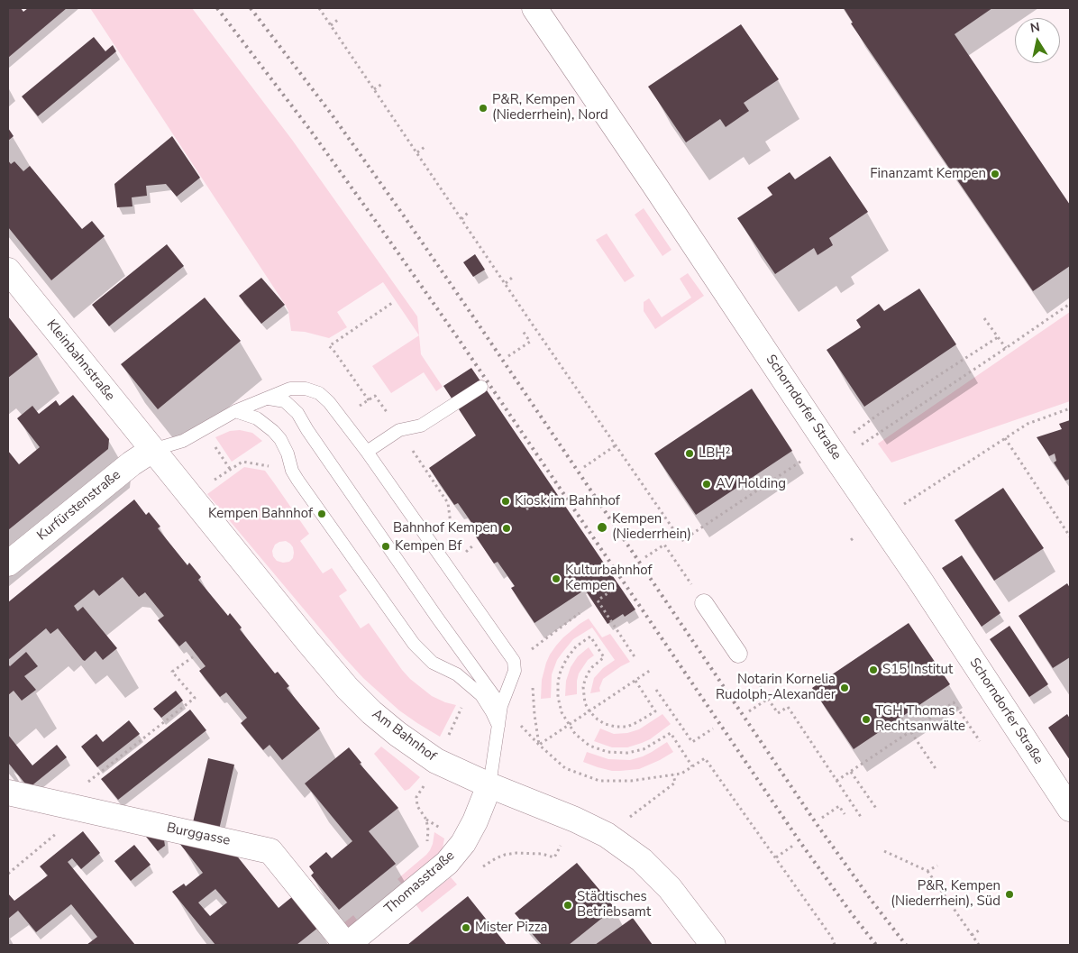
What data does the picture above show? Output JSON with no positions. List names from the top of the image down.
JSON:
{
  "streets": {
    "street": [
      "Kleinbahnstraße",
      "Schorndorfer Straße",
      "Kurfürstenstraße",
      "Am Bahnhof",
      "Burggasse",
      "Thomasstraße"
    ]
  },
  "crossings": [
    ["Kleinbahnstraße", "Kurfürstenstraße"],
    ["Kleinbahnstraße", "Am Bahnhof"],
    ["Kurfürstenstraße", "Am Bahnhof"],
    ["Am Bahnhof", "Thomasstraße"],
    ["Burggasse", "Thomasstraße"]
  ],
  "places": [
    "P&R, Kempen (Niederrhein), Nord",
    "Finanzamt Kempen",
    "LBH²",
    "AV Holding",
    "Kiosk im Bahnhof",
    "Kempen Bahnhof",
    "Kempen (Niederrhein)",
    "Bahnhof Kempen",
    "Kempen Bf",
    "Kulturbahnhof Kempen",
    "S15 Institut",
    "Notarin Kornelia Rudolph-Alexander",
    "TGH Thomas Rechtsanwälte",
    "P&R, Kempen (Niederrhein), Süd",
    "Städtisches Betriebsamt",
    "Mister Pizza"
  ],
  "north": "top"
}
